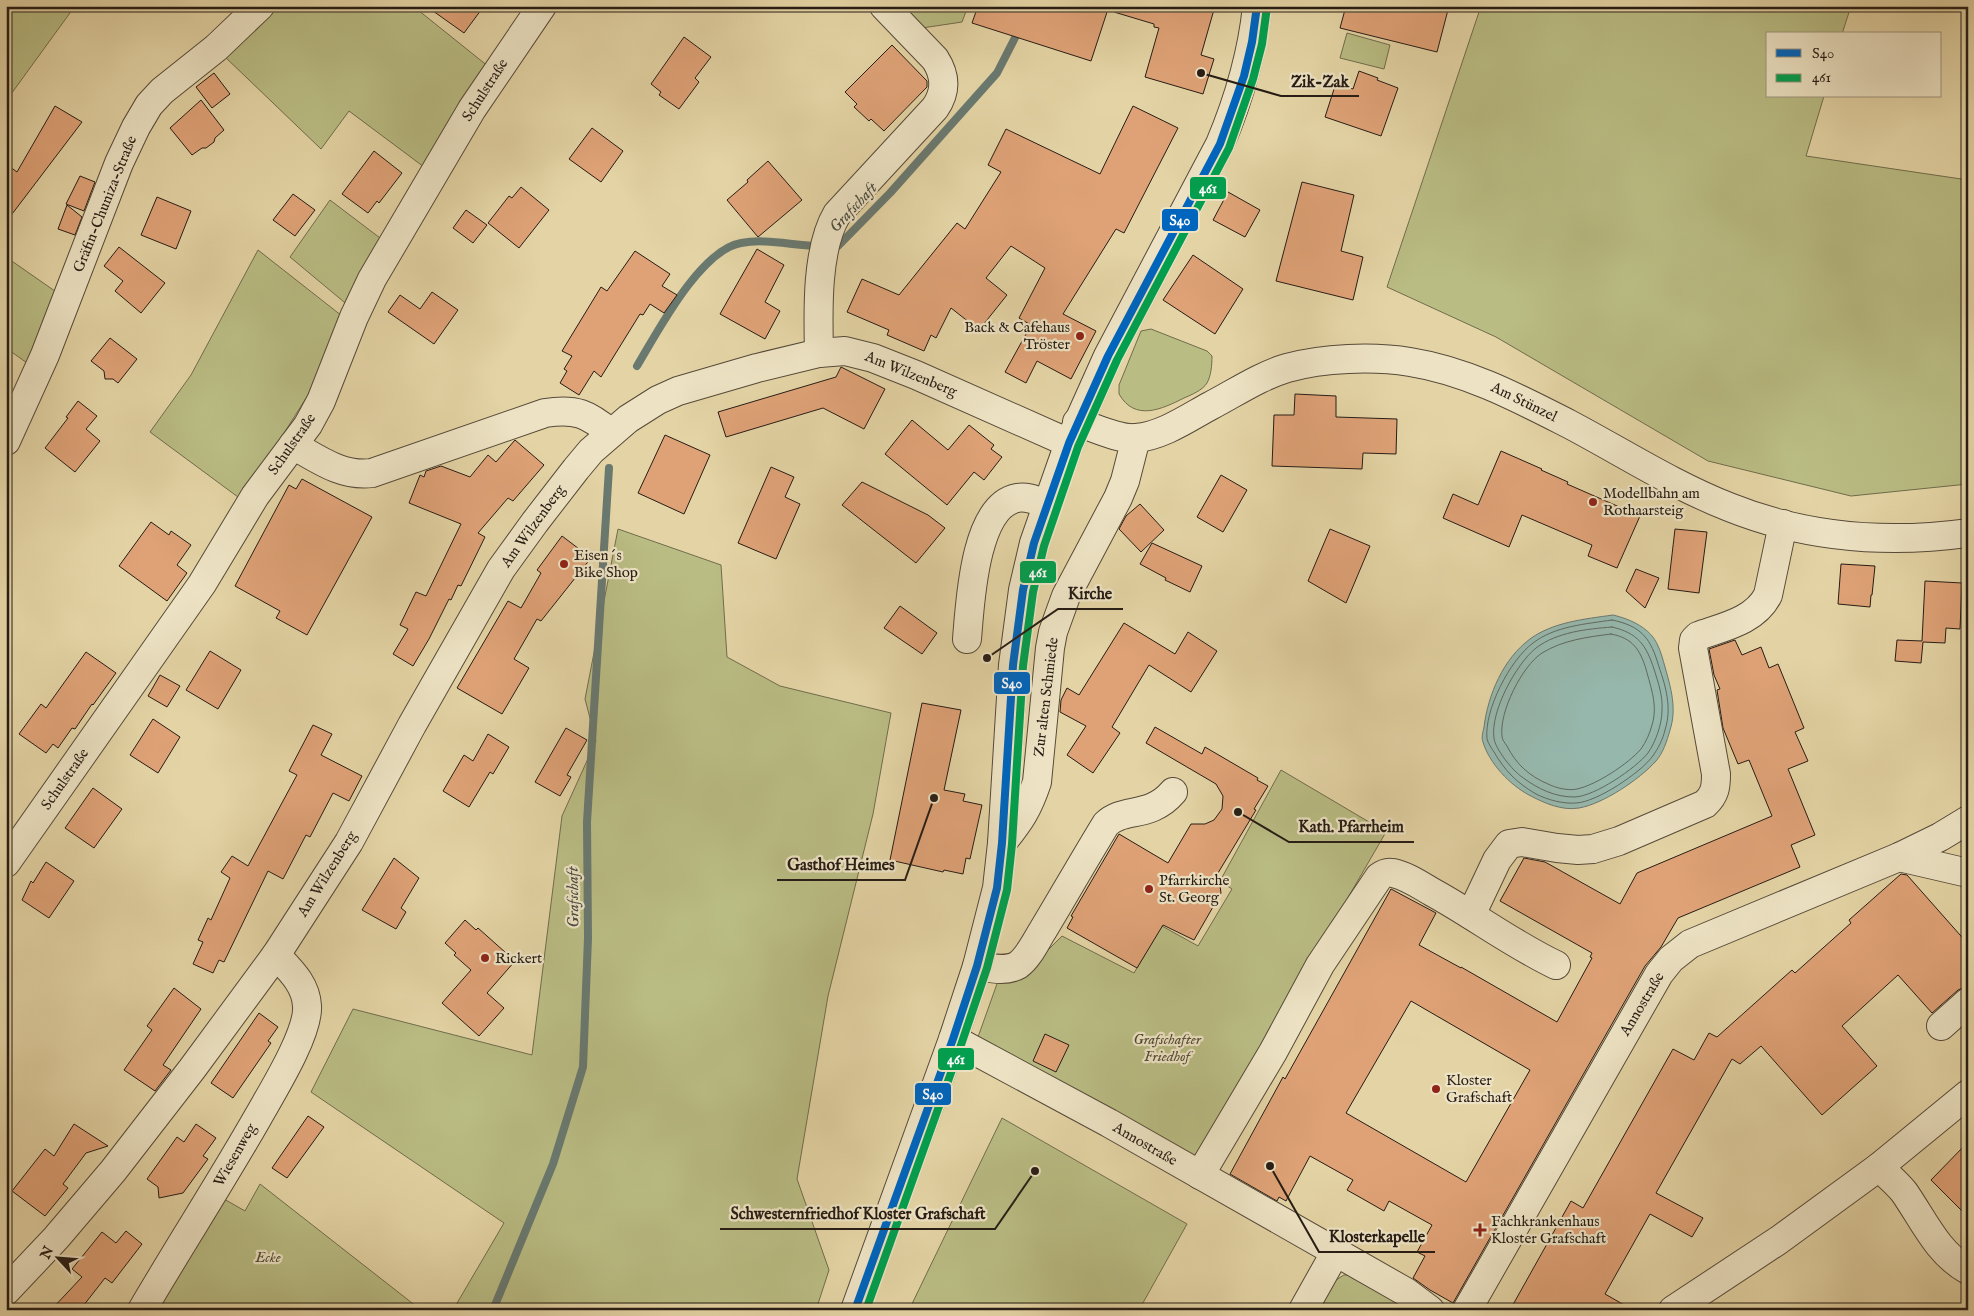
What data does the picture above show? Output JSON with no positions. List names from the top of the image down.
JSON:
{
  "streets": {
    "street": [
      "Schulstraße",
      "Gräfin-Chuniza-Straße",
      "Am Wilzenberg",
      "Am Stünzel",
      "Zur alten Schmiede",
      "Annostraße",
      "Wiesenweg"
    ]
  },
  "crossings": [
    ["Am Wilzenberg", "Am Stünzel"],
    ["Am Wilzenberg", "Wiesenweg"],
    ["Am Stünzel", "Zur alten Schmiede"]
  ],
  "water": ["Grafschaft"],
  "parks": ["Grafschafter Friedhof", "Ecke"],
  "places": {
    "other": [
      "Zik-Zak",
      "Back & Cafehaus Tröster",
      "Modellbahn am Rothaarsteig",
      "Eisen´s Bike Shop",
      "Kirche",
      "Gasthof Heimes",
      "Kath. Pfarrheim",
      "Pfarrkirche St. Georg",
      "Rickert",
      "Kloster Grafschaft",
      "Klosterkapelle",
      "Schwesternfriedhof Kloster Grafschaft"
    ],
    "health": ["Fachkrankenhaus Kloster Grafschaft"]
  },
  "lines": ["transit line S40", "transit line 461"],
  "legend": ["S40", "461"],
  "north": "top left"
}
